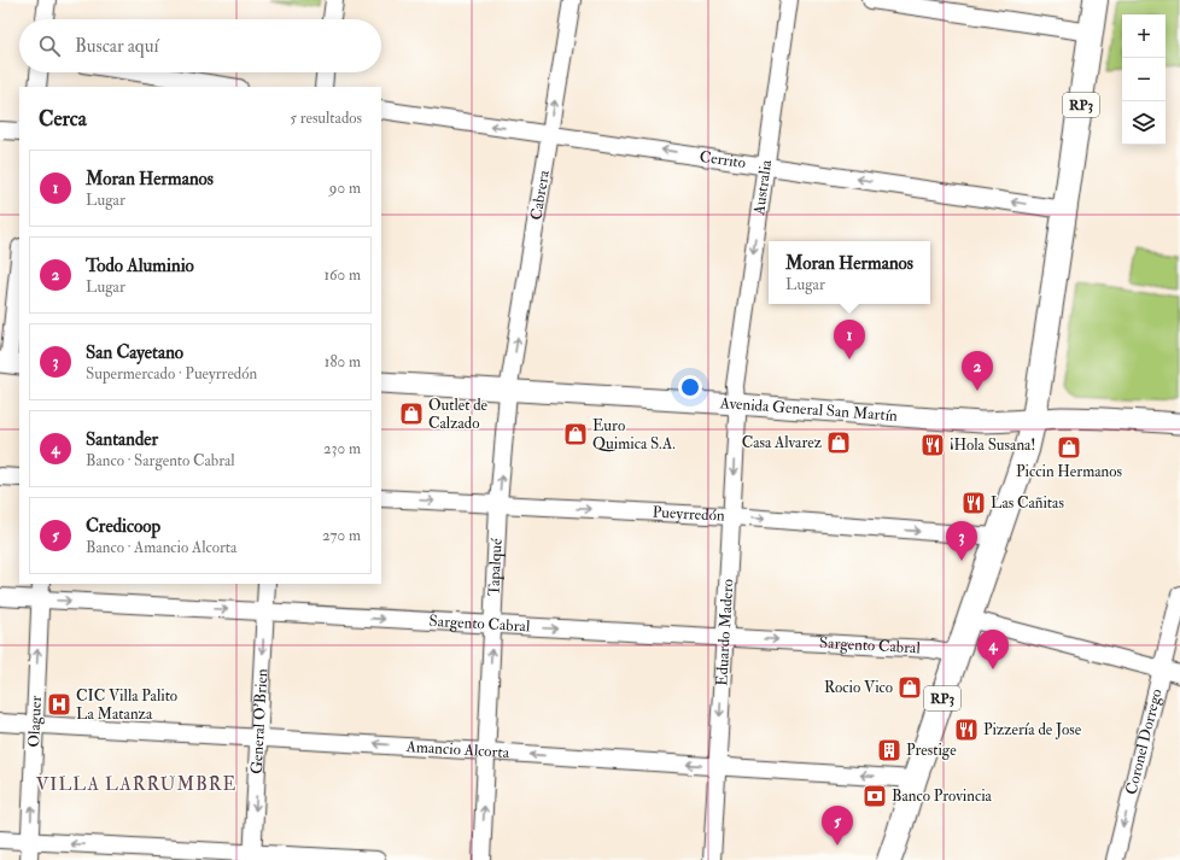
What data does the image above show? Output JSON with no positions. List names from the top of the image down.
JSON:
{
  "streets": {
    "highway": ["RP3"],
    "main road": ["Avenida General San Martín"],
    "street": [
      "Cerrito",
      "Australia",
      "Cabrera",
      "Pueyrredón",
      "Tapalqué",
      "Sargento Cabral",
      "Eduardo Madero",
      "Olaguer",
      "General O'Brien",
      "Coronel Dorrego",
      "Amancio Alcorta"
    ]
  },
  "crossings": [
    ["RP3", "Cerrito"],
    ["RP3", "Avenida General San Martín"],
    ["RP3", "Pueyrredón"],
    ["RP3", "Sargento Cabral"],
    ["RP3", "Amancio Alcorta"],
    ["Cerrito", "Australia"],
    ["Cerrito", "Cabrera"],
    ["Australia", "Avenida General San Martín"],
    ["Australia", "Eduardo Madero"],
    ["Cabrera", "Avenida General San Martín"],
    ["Cabrera", "Tapalqué"],
    ["Avenida General San Martín", "Tapalqué"],
    ["Avenida General San Martín", "Eduardo Madero"],
    ["Pueyrredón", "Tapalqué"],
    ["Pueyrredón", "Eduardo Madero"],
    ["Tapalqué", "Sargento Cabral"],
    ["Tapalqué", "Amancio Alcorta"],
    ["Sargento Cabral", "Eduardo Madero"],
    ["Sargento Cabral", "Olaguer"],
    ["Sargento Cabral", "General O'Brien"],
    ["Eduardo Madero", "Amancio Alcorta"],
    ["Olaguer", "Amancio Alcorta"],
    ["General O'Brien", "Amancio Alcorta"]
  ],
  "one_way": [
    "Cerrito",
    "Australia",
    "Cabrera",
    "Pueyrredón",
    "Tapalqué",
    "Sargento Cabral",
    "Eduardo Madero",
    "Olaguer",
    "General O'Brien",
    "Coronel Dorrego",
    "Amancio Alcorta"
  ],
  "districts": ["VILLA LARRUMBRE"],
  "places": {
    "shop": [
      "Outlet de Calzado",
      "Euro Quimica S.A.",
      "Casa Alvarez",
      "Piccin Hermanos",
      "Rocio Vico"
    ],
    "restaurant": ["¡Hola Susana!", "Las Cañitas", "Pizzería de Jose"],
    "hospital": ["CIC Villa Palito La Matanza"],
    "building": ["Prestige"],
    "bank": ["Banco Provincia"]
  },
  "page": {
    "map_buttons": ["+", "−"],
    "search": "Buscar aquí",
    "heading": ["Cerca", "5 resultados"],
    "list": [
      {
        "mark": "1",
        "name": "Moran Hermanos",
        "note": "Lugar",
        "value": "90 m"
      },
      {
        "mark": "2",
        "name": "Todo Aluminio",
        "note": "Lugar",
        "value": "160 m"
      },
      {
        "mark": "3",
        "name": "San Cayetano",
        "note": "Supermercado · Pueyrredón",
        "value": "180 m"
      },
      {
        "mark": "4",
        "name": "Santander",
        "note": "Banco · Sargento Cabral",
        "value": "230 m"
      },
      {
        "mark": "5",
        "name": "Credicoop",
        "note": "Banco · Amancio Alcorta",
        "value": "270 m"
      }
    ],
    "popup": ["Moran Hermanos", "Lugar"],
    "pins": [
      "1",
      "2",
      "3",
      "4",
      "5"
    ]
  }
}
